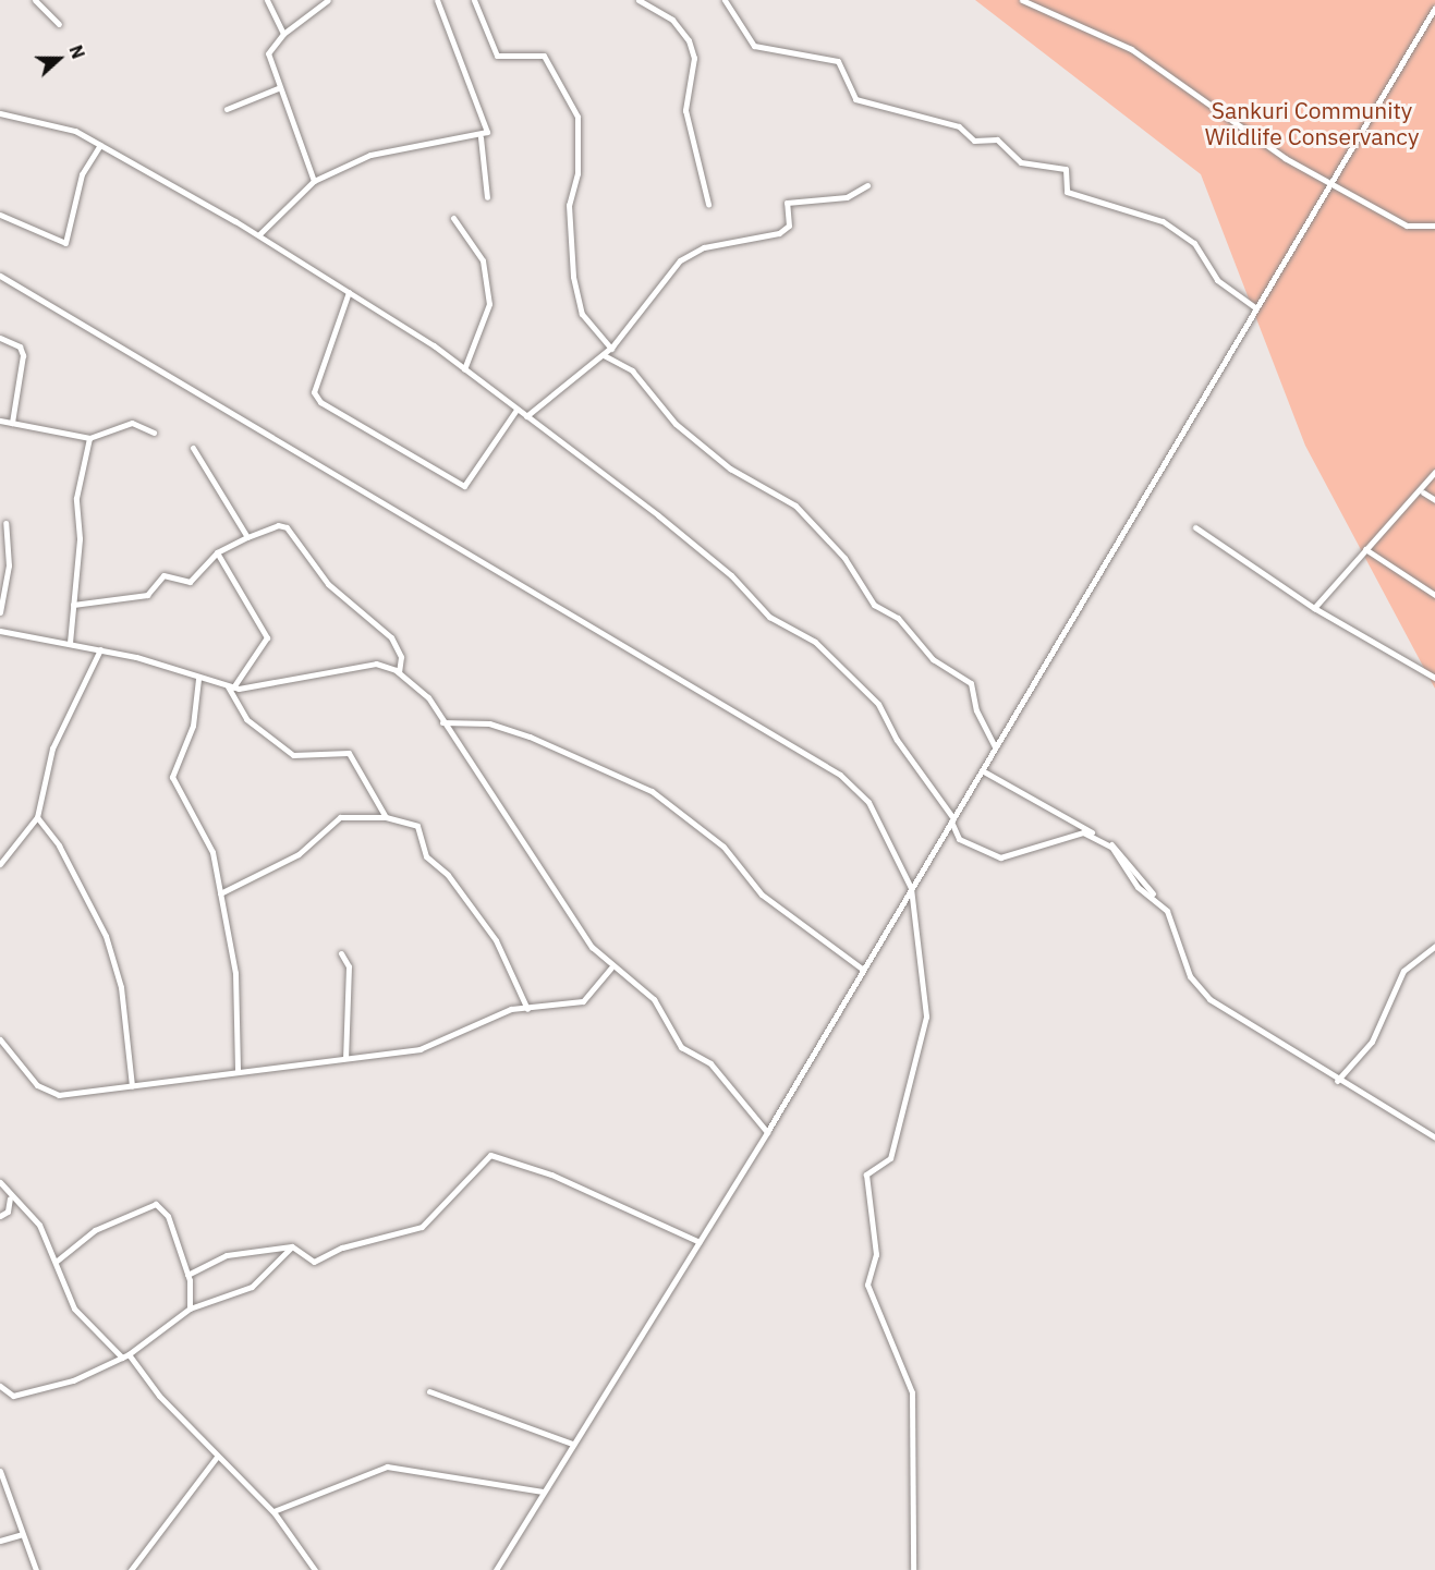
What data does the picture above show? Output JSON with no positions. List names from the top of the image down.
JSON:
{
  "parks": ["Sankuri Community Wildlife Conservancy"],
  "north": "right"
}
